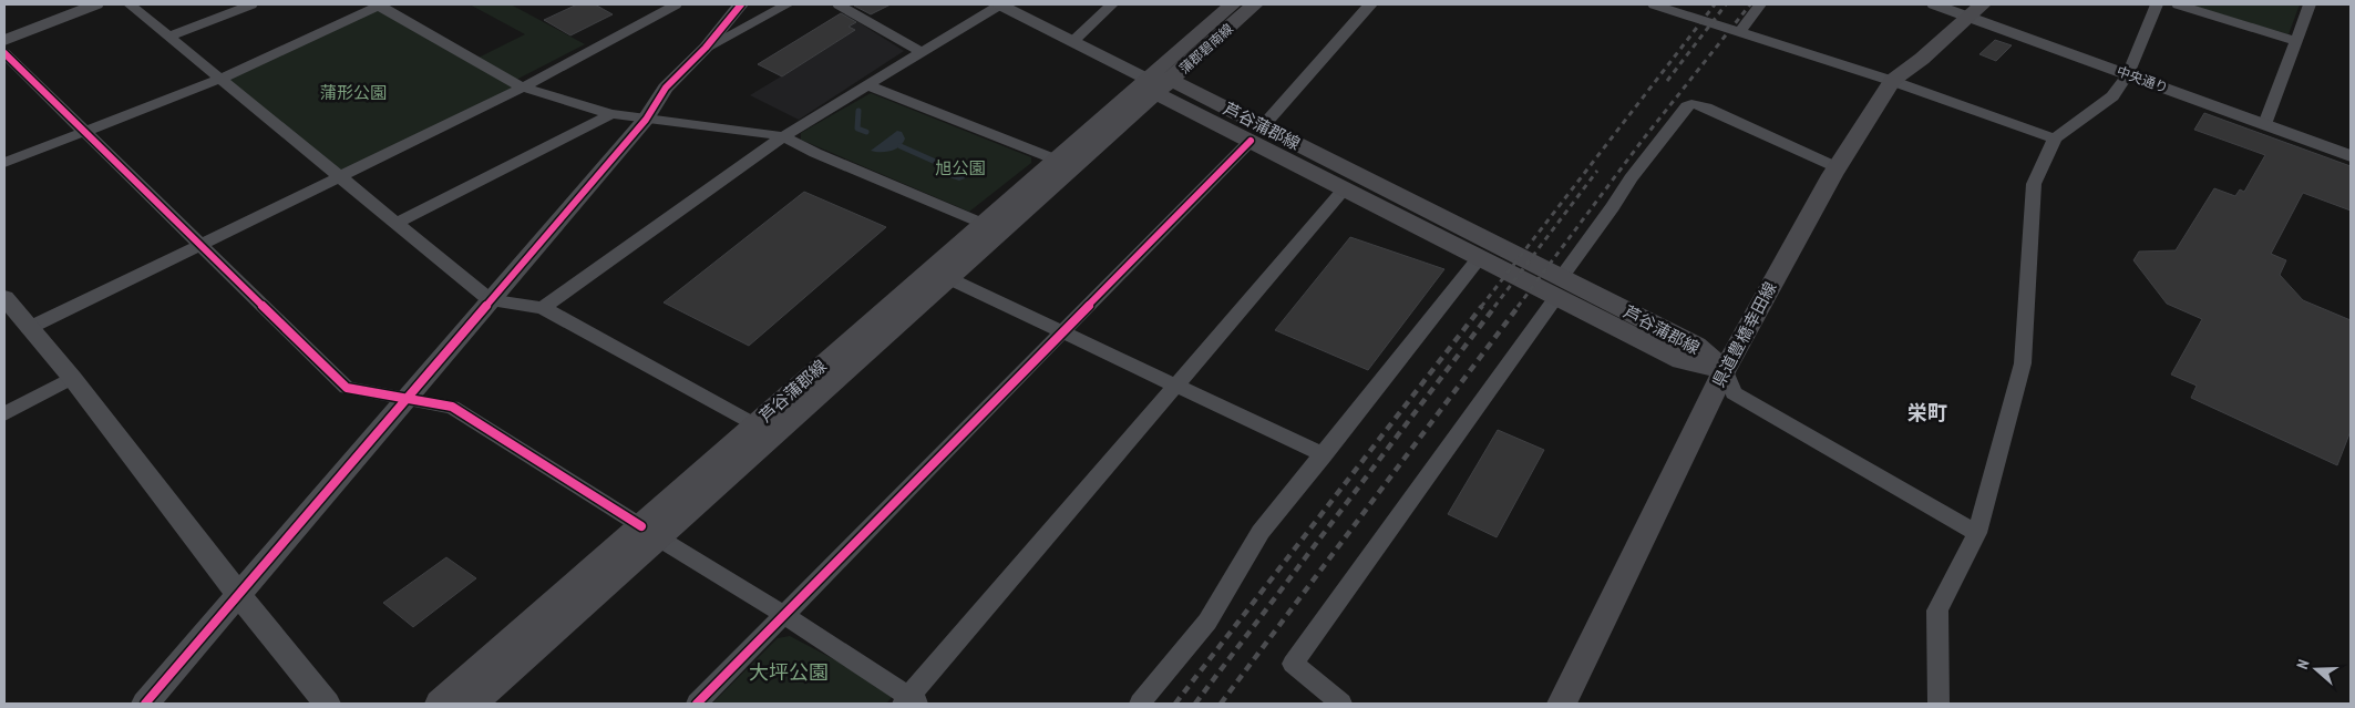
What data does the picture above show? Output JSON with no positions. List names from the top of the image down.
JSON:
{
  "streets": {
    "main road": ["蒲郡碧南線", "芦谷蒲郡線", "県道豊橋幸田線"],
    "street": ["中央通り"]
  },
  "crossings": [
    ["蒲郡碧南線", "芦谷蒲郡線"],
    ["中央通り", "県道豊橋幸田線"],
    ["芦谷蒲郡線", "県道豊橋幸田線"]
  ],
  "districts": ["栄町"],
  "parks": ["蒲形公園", "旭公園", "大坪公園"],
  "north": "left"
}
